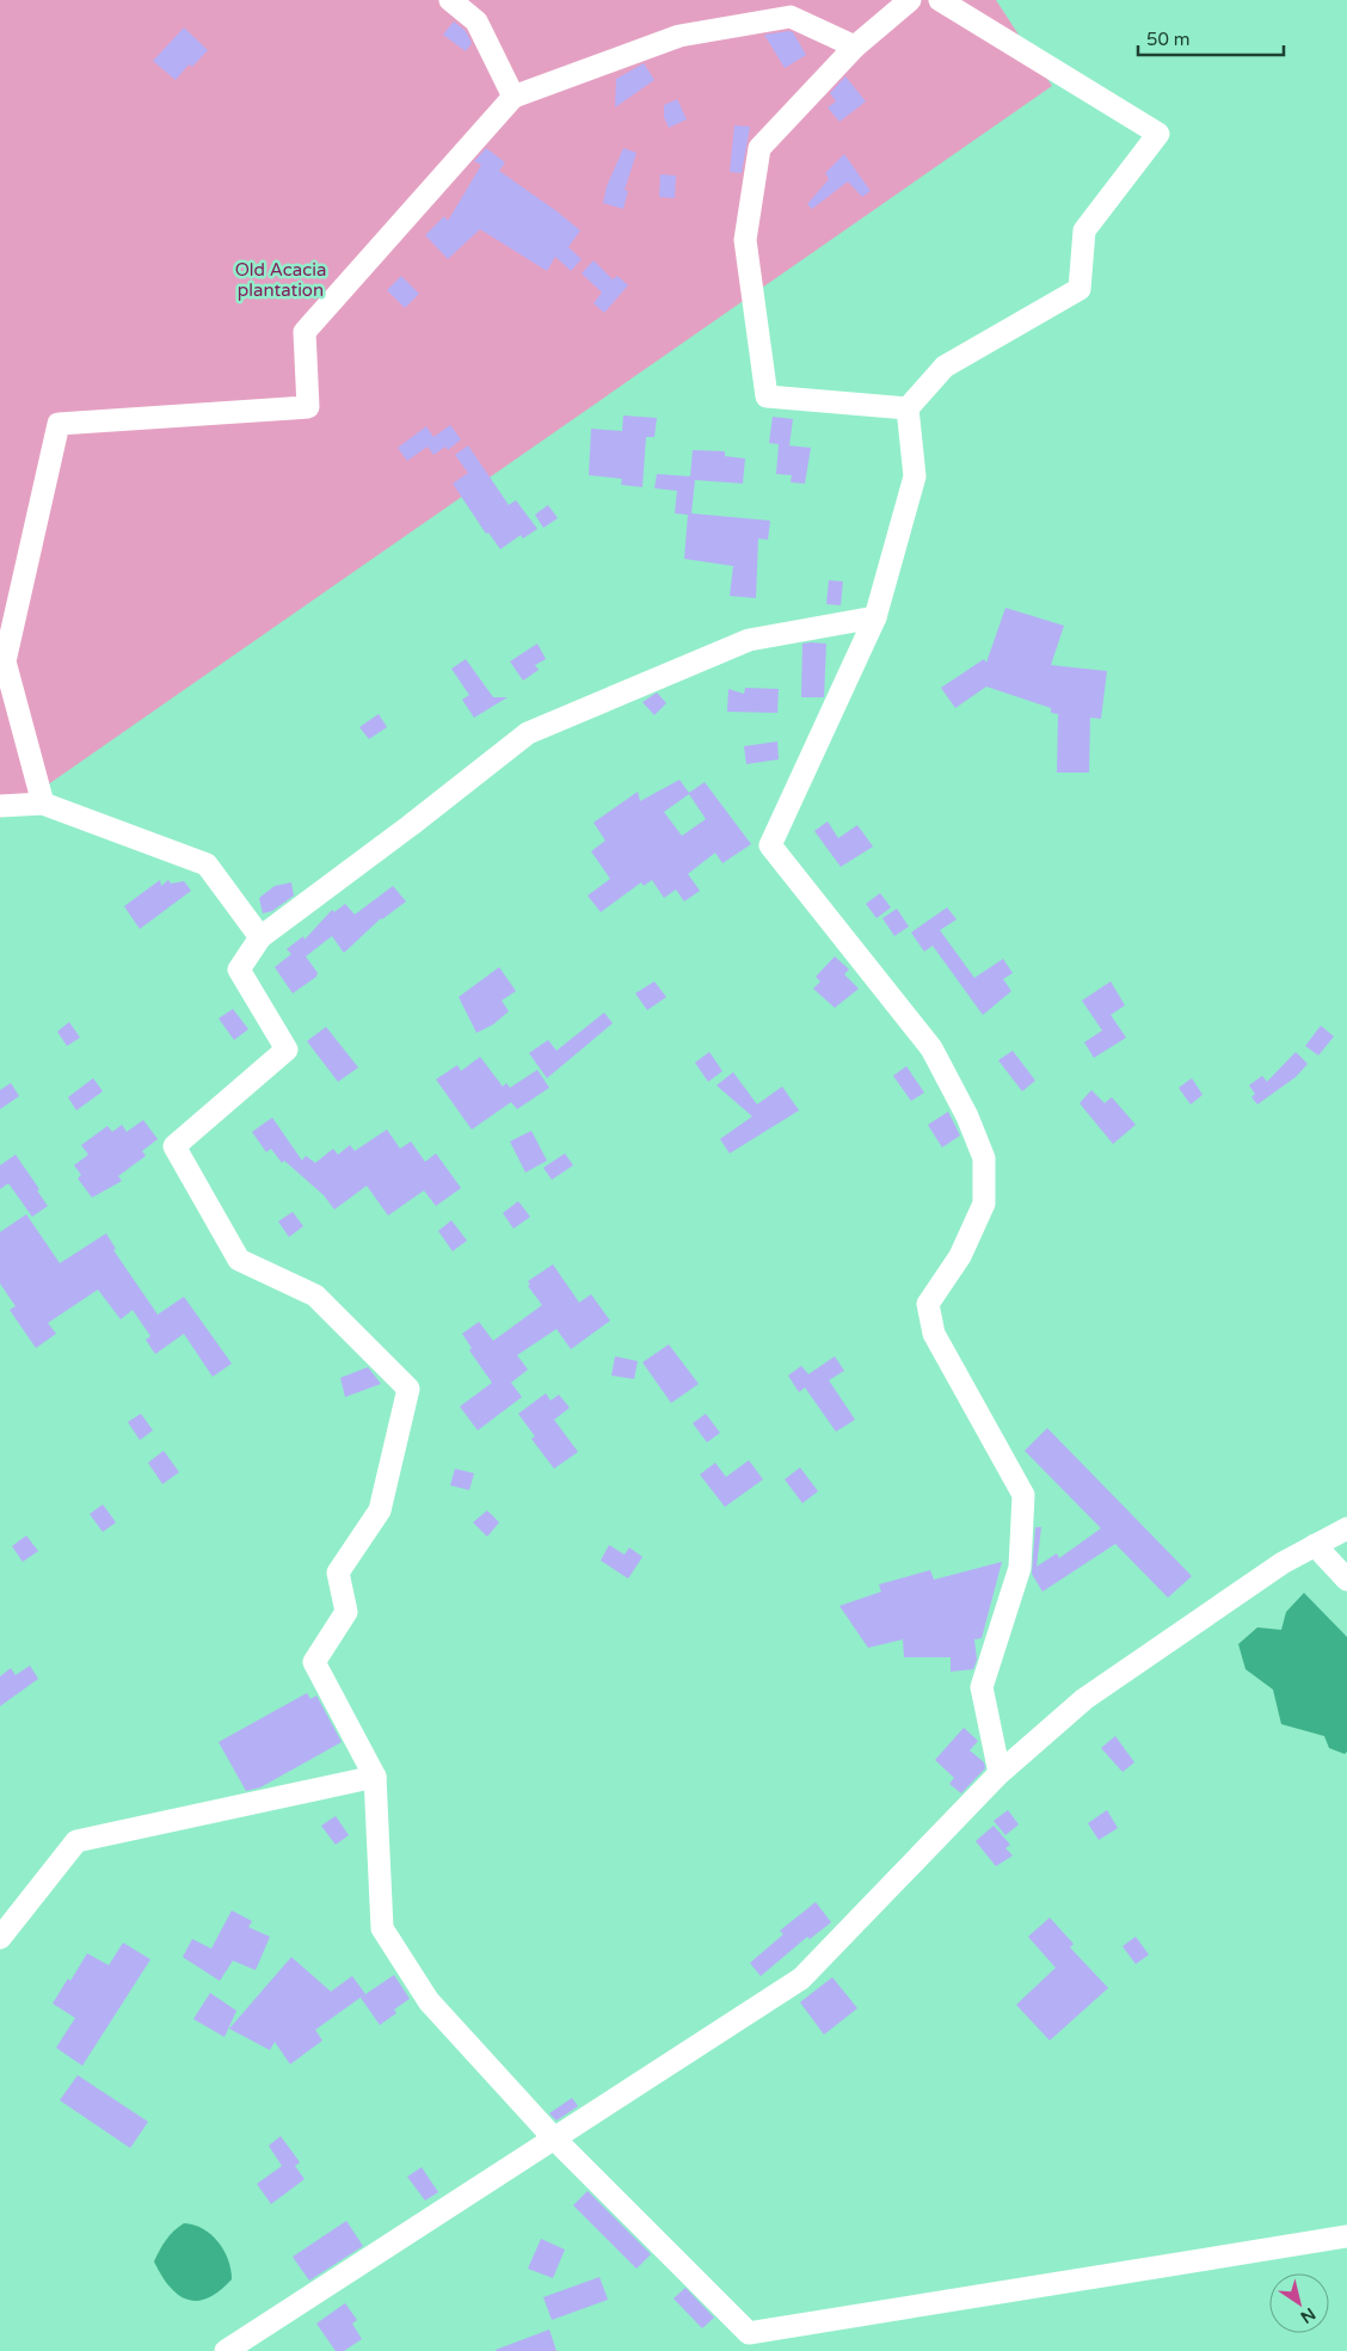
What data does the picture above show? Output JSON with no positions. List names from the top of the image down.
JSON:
{
  "parks": ["Old Acacia plantation"],
  "scale_bar": "50 m",
  "north": "bottom right"
}
